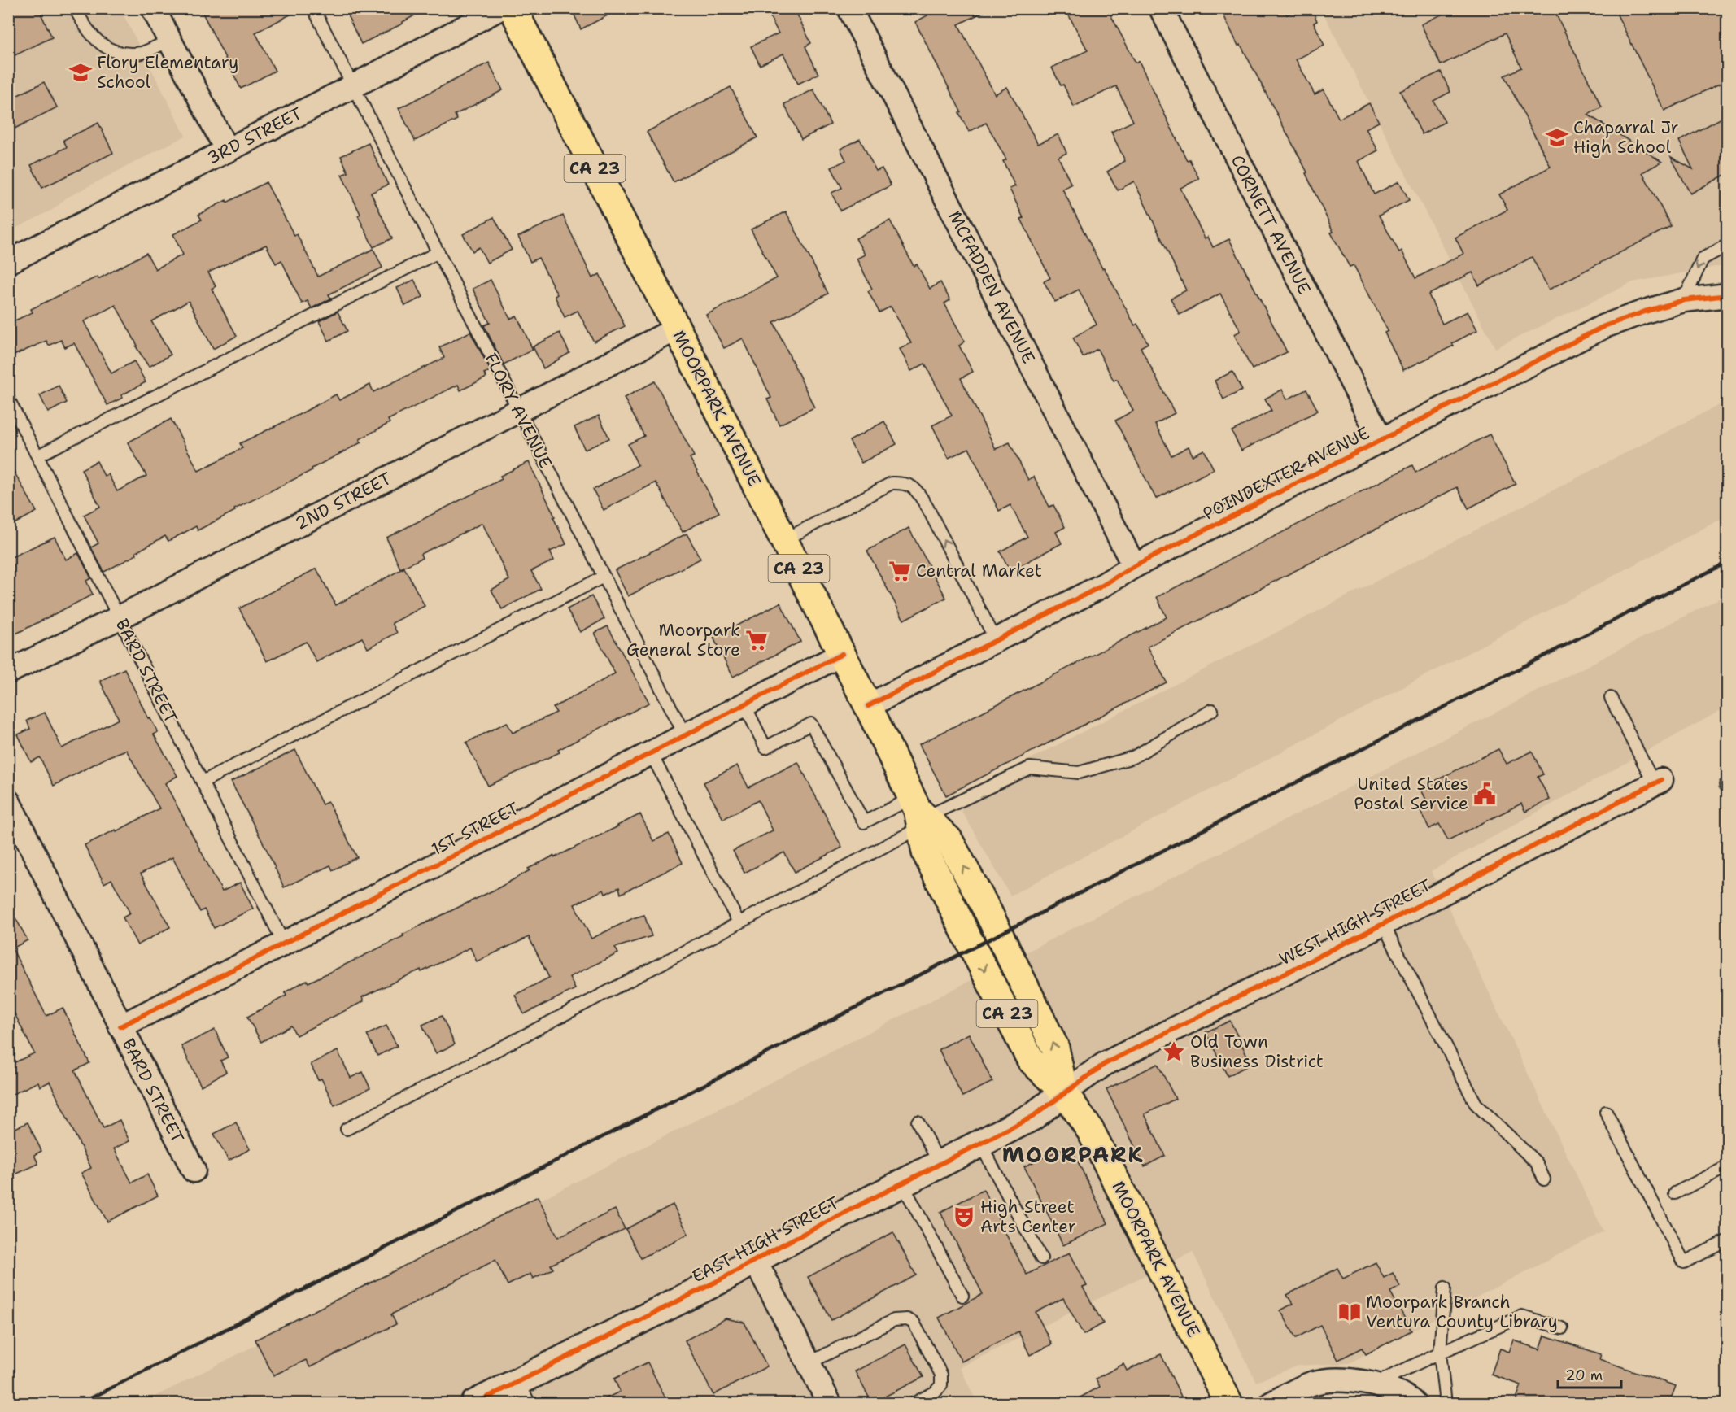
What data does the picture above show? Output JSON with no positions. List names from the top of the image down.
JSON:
{
  "streets": {
    "main road": ["CA 23", "MOORPARK AVENUE"],
    "street": [
      "3RD STREET",
      "CORNETT AVENUE",
      "MCFADDEN AVENUE",
      "POINDEXTER AVENUE",
      "2ND STREET",
      "BARD STREET",
      "1ST STREET",
      "WEST HIGH STREET",
      "EAST HIGH STREET"
    ],
    "lane": ["FLORY AVENUE"]
  },
  "crossings": [
    ["3RD STREET", "FLORY AVENUE"],
    ["CORNETT AVENUE", "POINDEXTER AVENUE"],
    ["MCFADDEN AVENUE", "POINDEXTER AVENUE"],
    ["MOORPARK AVENUE", "POINDEXTER AVENUE"],
    ["MOORPARK AVENUE", "2ND STREET"],
    ["MOORPARK AVENUE", "1ST STREET"],
    ["MOORPARK AVENUE", "WEST HIGH STREET"],
    ["MOORPARK AVENUE", "EAST HIGH STREET"],
    ["FLORY AVENUE", "2ND STREET"],
    ["FLORY AVENUE", "1ST STREET"],
    ["2ND STREET", "BARD STREET"],
    ["BARD STREET", "1ST STREET"],
    ["WEST HIGH STREET", "EAST HIGH STREET"]
  ],
  "districts": ["MOORPARK"],
  "places": {
    "school or university": ["Flory Elementary School", "Chaparral Jr High School"],
    "supermarket": ["Central Market", "Moorpark General Store"],
    "public building": ["United States Postal Service"],
    "place": ["Old Town Business District"],
    "theatre": ["High Street Arts Center"],
    "library": ["Moorpark Branch Ventura County Library"]
  },
  "scale_bar": "20 m"
}
